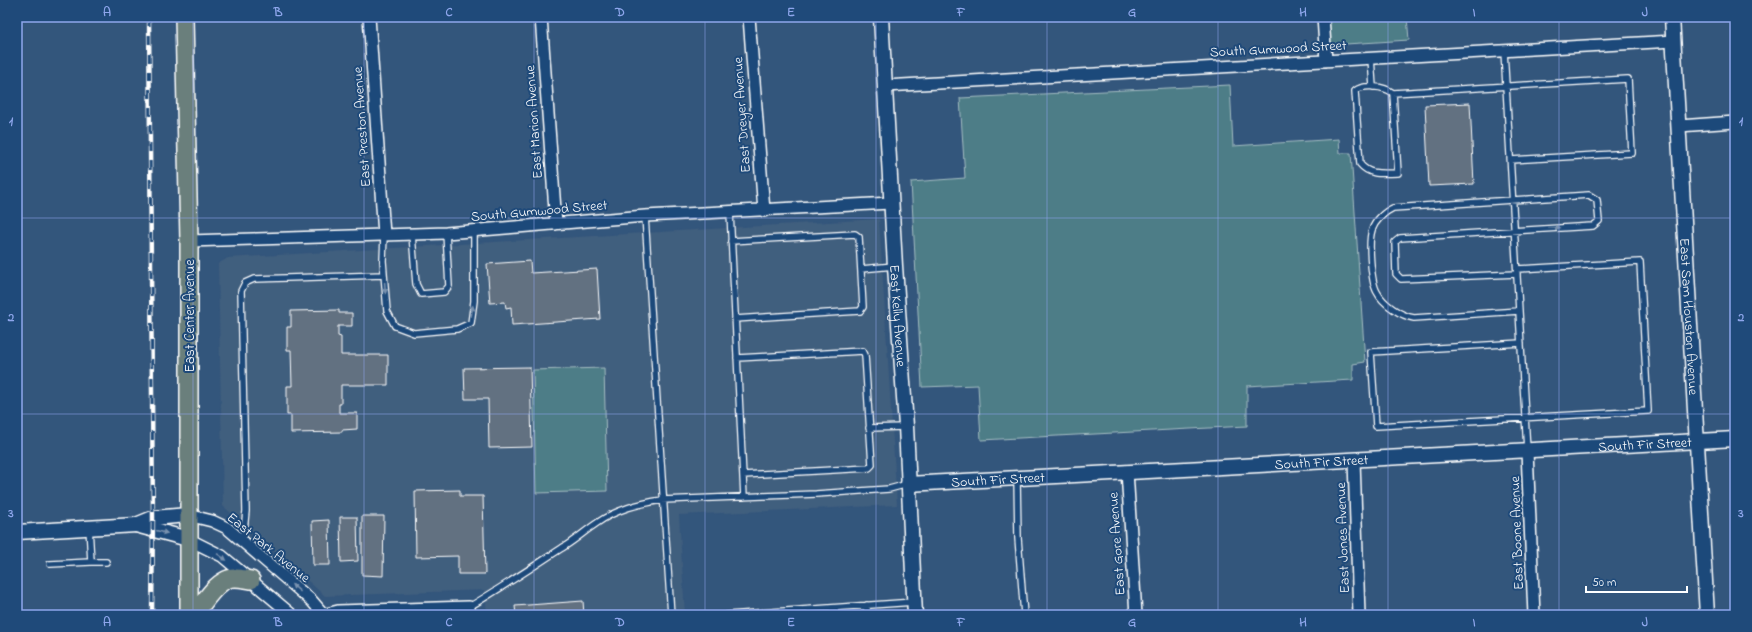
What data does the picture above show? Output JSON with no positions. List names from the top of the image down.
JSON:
{
  "streets": {
    "main road": ["East Center Avenue"],
    "street": [
      "South Gumwood Street",
      "East Dreyer Avenue",
      "East Marion Avenue",
      "East Preston Avenue",
      "East Kelly Avenue",
      "East Sam Houston Avenue",
      "South Fir Street",
      "East Boone Avenue",
      "East Jones Avenue",
      "East Gore Avenue",
      "East Park Avenue"
    ]
  },
  "crossings": [
    ["South Gumwood Street", "East Dreyer Avenue"],
    ["South Gumwood Street", "East Marion Avenue"],
    ["South Gumwood Street", "East Preston Avenue"],
    ["South Gumwood Street", "East Center Avenue"],
    ["South Gumwood Street", "East Kelly Avenue"],
    ["South Gumwood Street", "East Sam Houston Avenue"],
    ["East Center Avenue", "East Park Avenue"],
    ["East Kelly Avenue", "South Fir Street"],
    ["East Sam Houston Avenue", "South Fir Street"],
    ["South Fir Street", "East Boone Avenue"],
    ["South Fir Street", "East Jones Avenue"],
    ["South Fir Street", "East Gore Avenue"]
  ],
  "scale_bar": "50 m",
  "grid": {
    "columns": [
      "A",
      "B",
      "C",
      "D",
      "E",
      "F",
      "G",
      "H",
      "I",
      "J"
    ],
    "rows": ["1", "2", "3"]
  }
}
